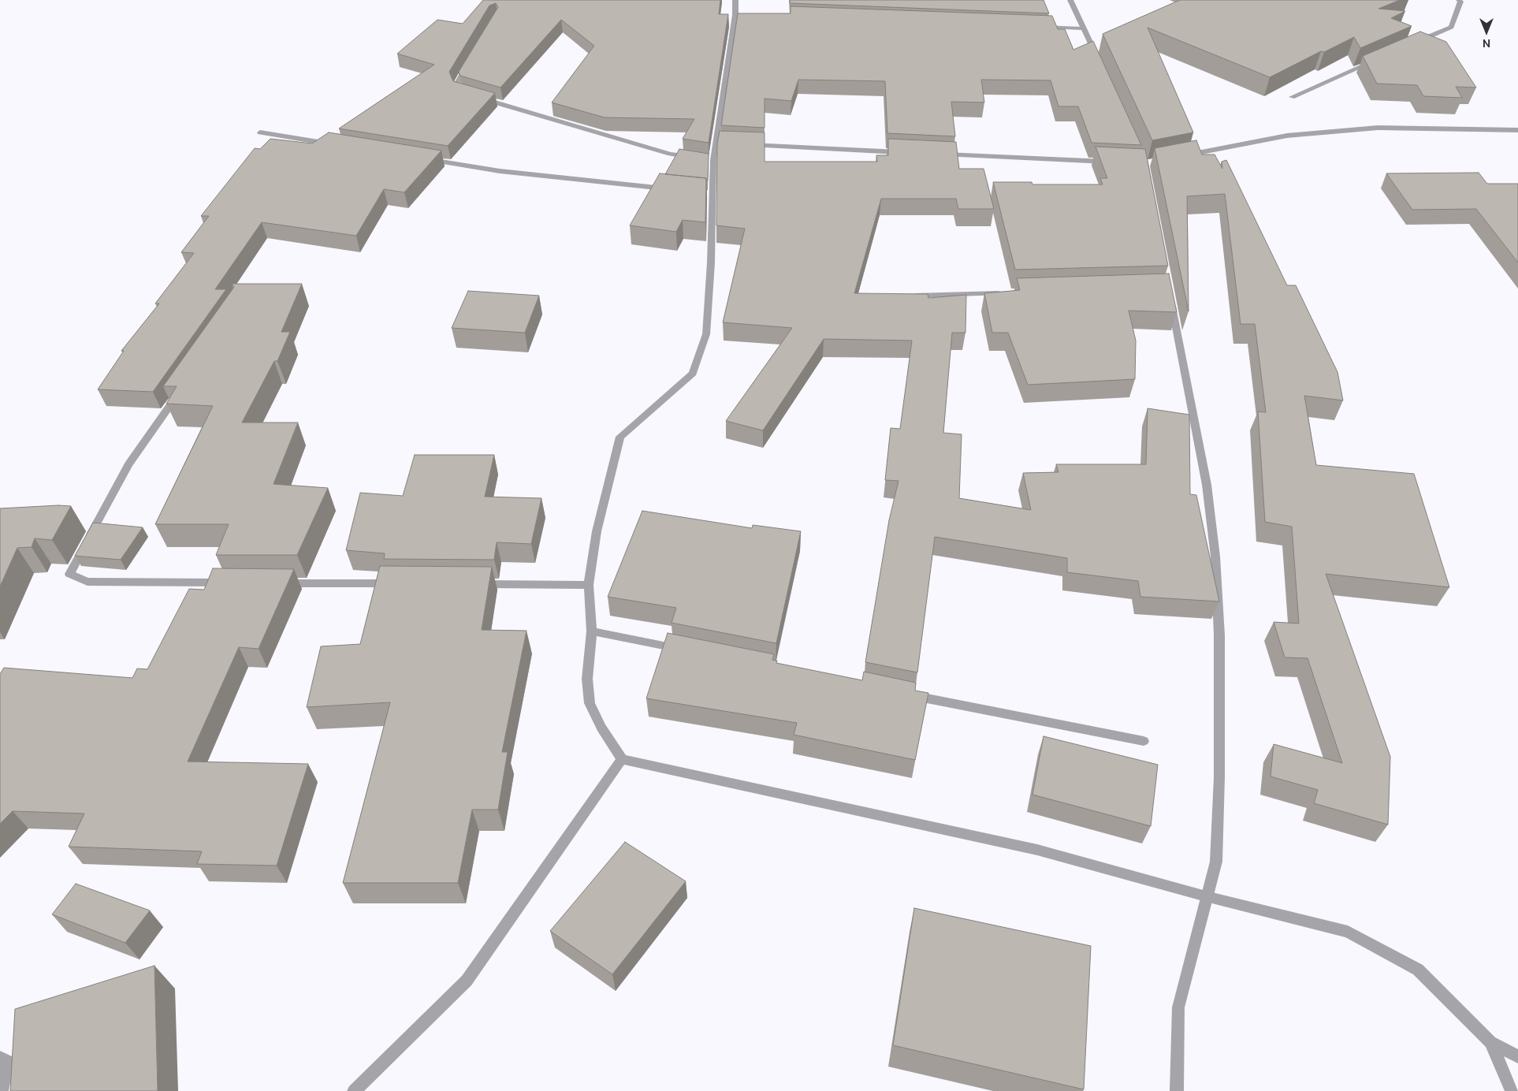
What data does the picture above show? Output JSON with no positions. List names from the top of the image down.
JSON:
{
  "north": "bottom"
}
